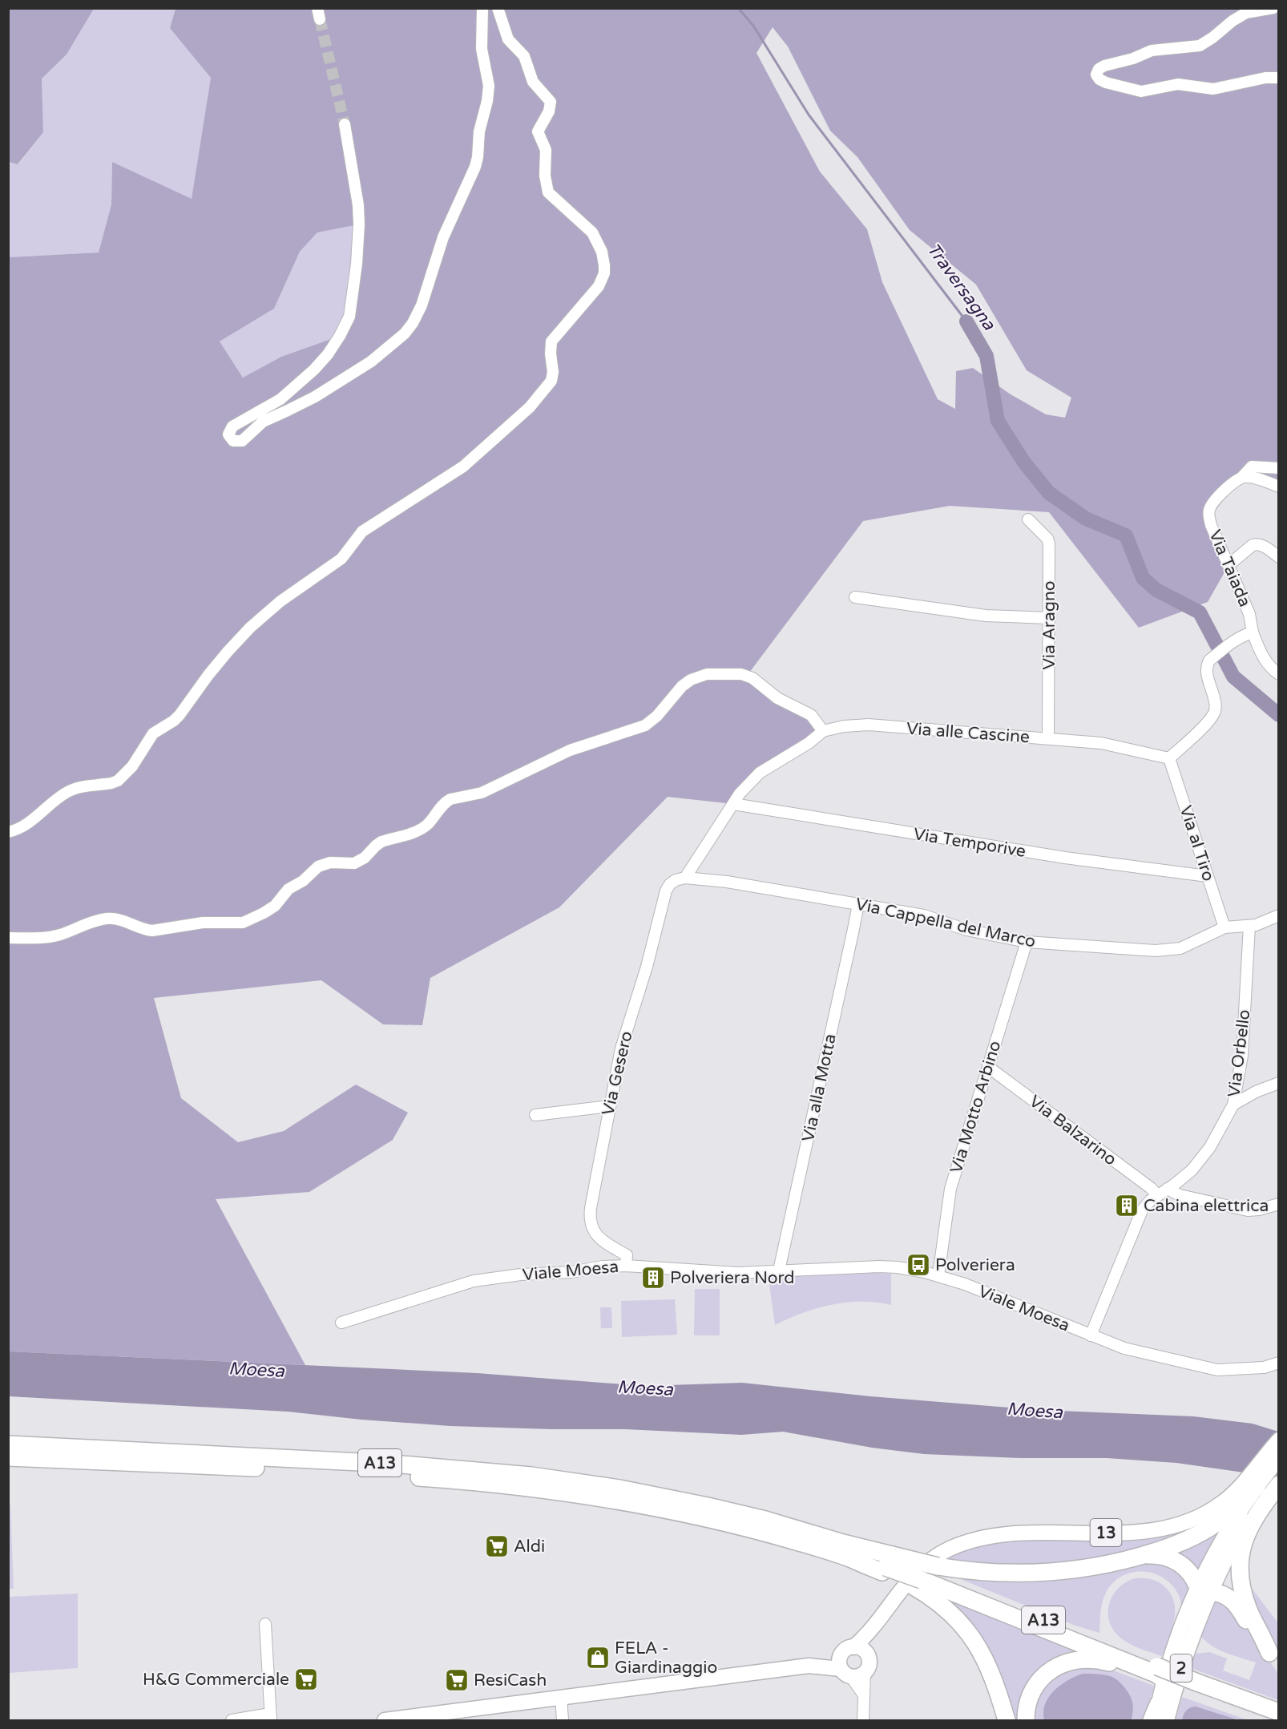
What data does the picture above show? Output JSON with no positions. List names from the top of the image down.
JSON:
{
  "streets": {
    "highway": ["A13"],
    "main road": ["13", "2"],
    "street": [
      "Via Taiada",
      "Via Aragno",
      "Via alle Cascine",
      "Via Temporive",
      "Via al Tiro",
      "Via Cappella del Marco",
      "Via Orbello",
      "Via Gesero",
      "Via alla Motta",
      "Via Motto Arbino",
      "Via Balzarino",
      "Viale Moesa"
    ]
  },
  "crossings": [
    ["Via Aragno", "Via alle Cascine"],
    ["Via alle Cascine", "Via Temporive"],
    ["Via alle Cascine", "Via al Tiro"],
    ["Via alle Cascine", "Via Cappella del Marco"],
    ["Via alle Cascine", "Via Gesero"],
    ["Via Temporive", "Via al Tiro"],
    ["Via al Tiro", "Via Cappella del Marco"],
    ["Via Cappella del Marco", "Via Orbello"],
    ["Via Cappella del Marco", "Via Gesero"],
    ["Via Cappella del Marco", "Via alla Motta"],
    ["Via Cappella del Marco", "Via Motto Arbino"],
    ["Via Orbello", "Via Balzarino"],
    ["Via Orbello", "Viale Moesa"],
    ["Via Gesero", "Viale Moesa"],
    ["Via alla Motta", "Viale Moesa"],
    ["Via Motto Arbino", "Via Balzarino"],
    ["Via Motto Arbino", "Viale Moesa"],
    ["A13", "13"],
    ["A13", "2"]
  ],
  "water": ["Traversagna", "Moesa"],
  "places": {
    "building": ["Cabina elettrica", "Polveriera Nord"],
    "bus stop": ["Polveriera"],
    "supermarket": ["Aldi", "H&G Commerciale", "ResiCash"],
    "shop": ["FELA - Giardinaggio"]
  }
}
